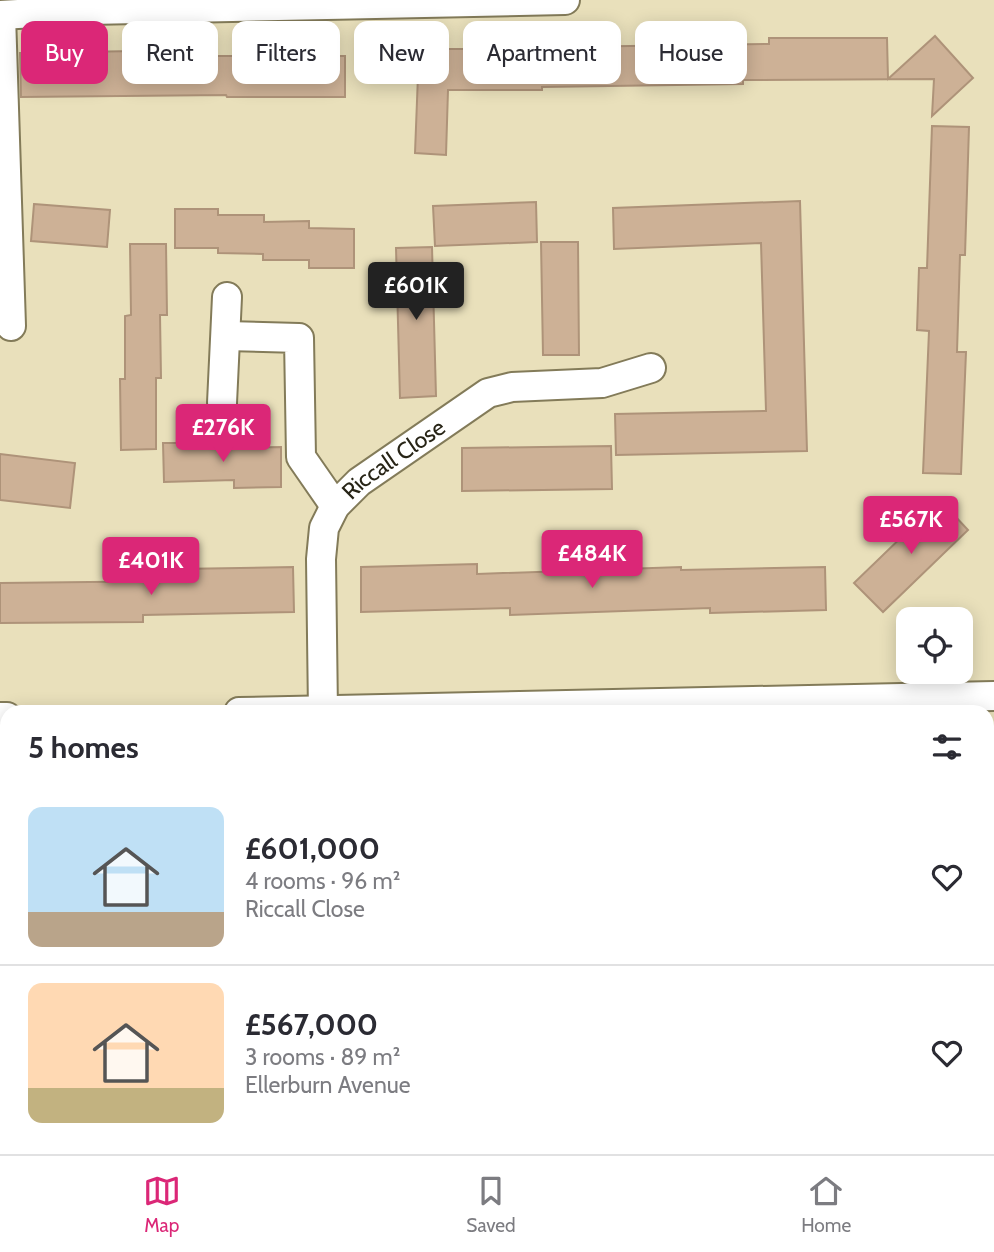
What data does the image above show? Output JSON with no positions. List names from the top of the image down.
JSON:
{
  "streets": {
    "street": ["Riccall Close"]
  },
  "page": {
    "chip": [
      "Buy",
      "Rent",
      "Filters",
      "New",
      "Apartment",
      "House"
    ],
    "price": [
      "£601K",
      "£276K",
      "£567K",
      "£484K",
      "£401K"
    ],
    "heading": "5 homes",
    "list": [
      {
        "name": "£601,000",
        "note": "4 rooms · 96 m² · Riccall Close"
      },
      {
        "name": "£567,000",
        "note": "3 rooms · 89 m² · Ellerburn Avenue"
      }
    ],
    "tabs": ["Map", "Saved", "Home"]
  }
}
